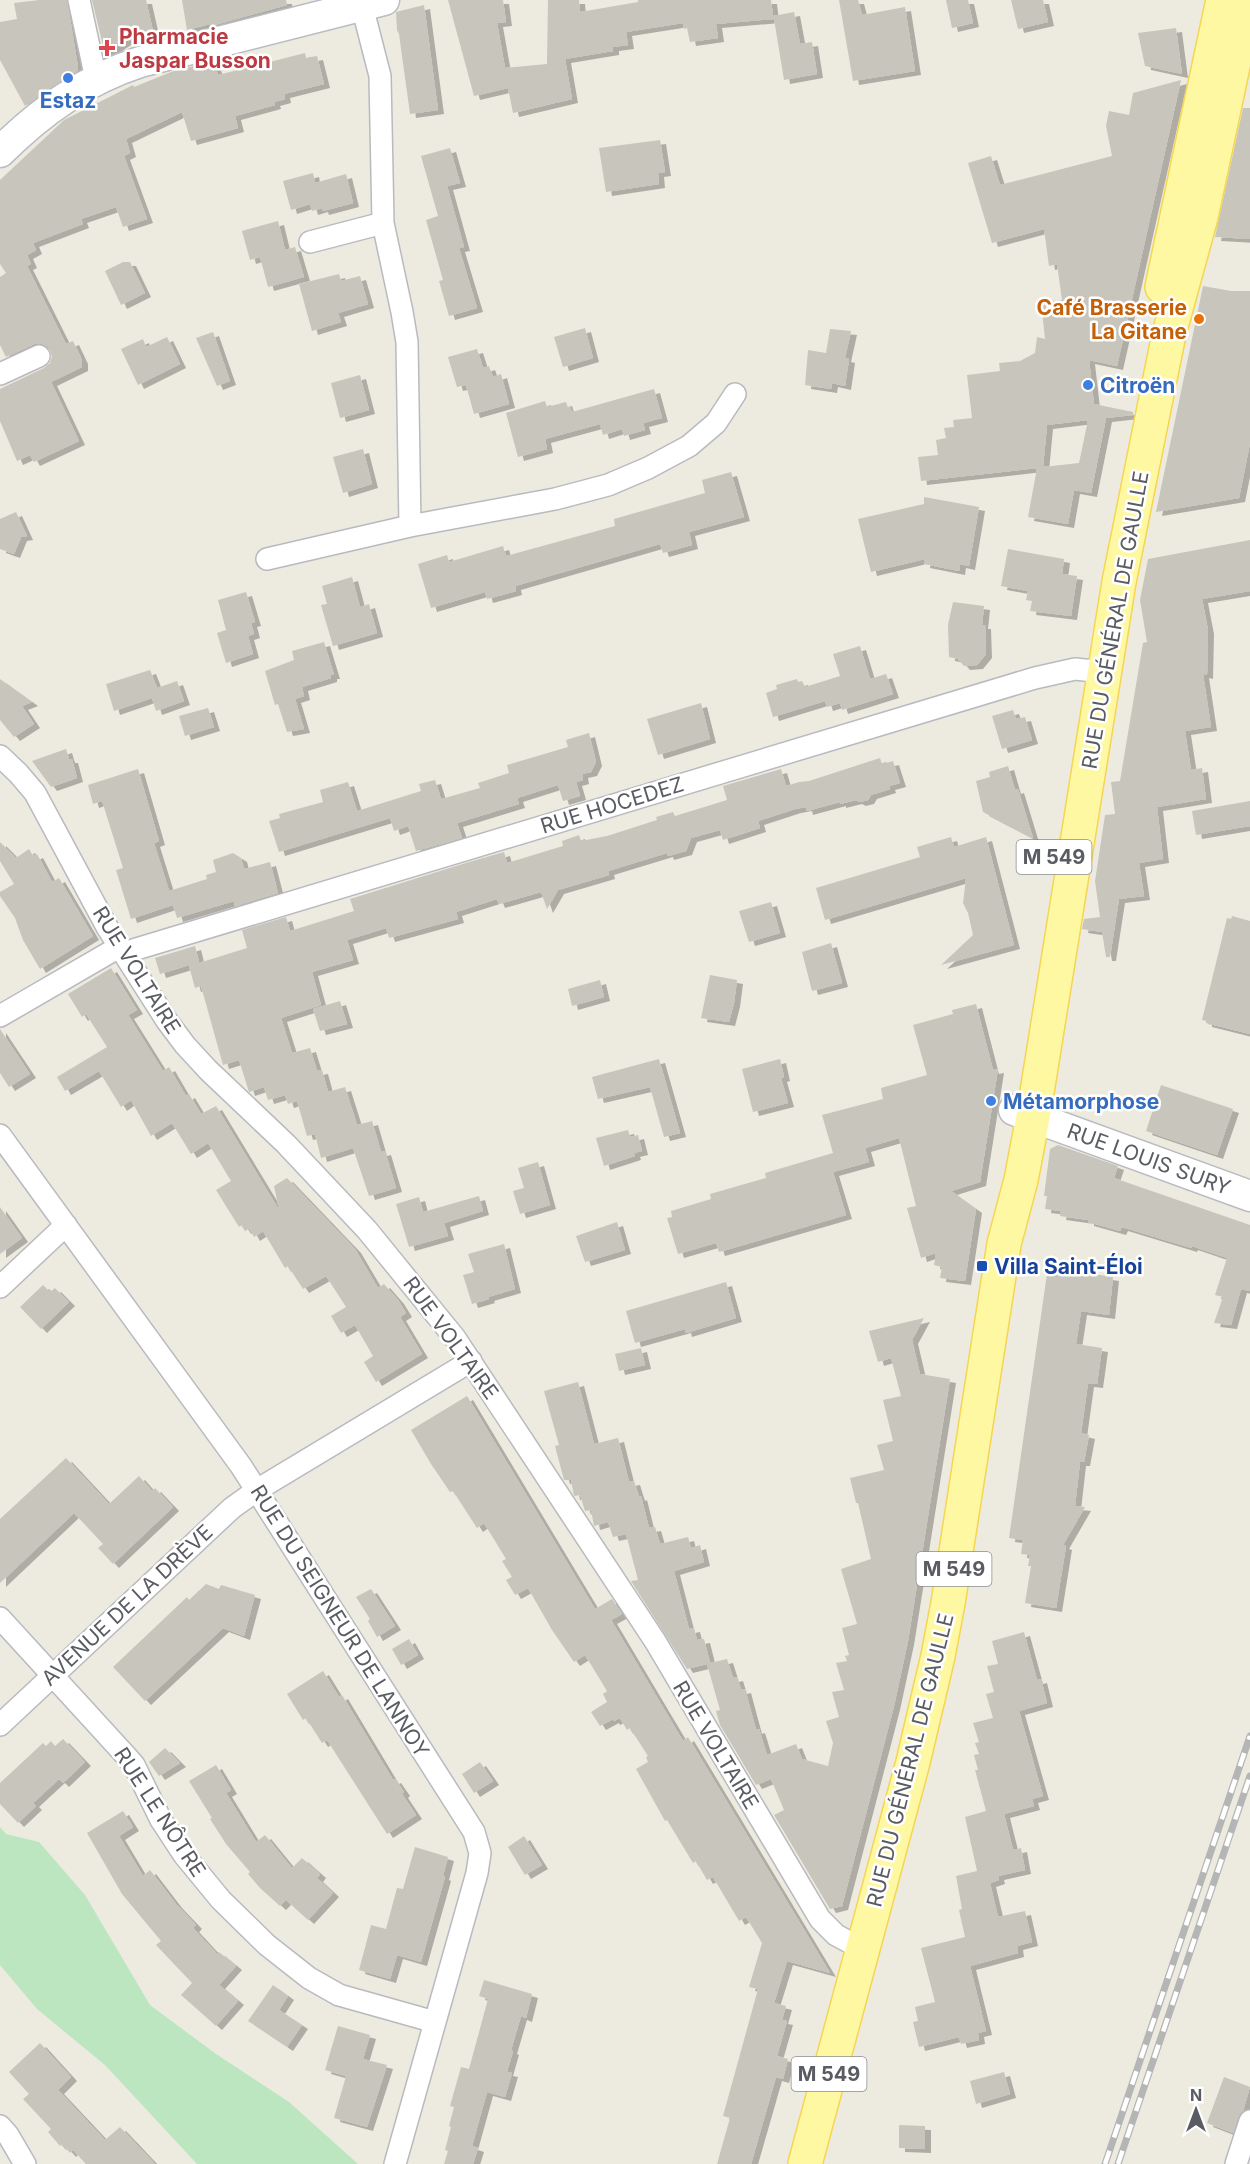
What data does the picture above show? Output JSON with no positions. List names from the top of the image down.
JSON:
{
  "streets": {
    "main road": ["RUE DU GÉNÉRAL DE GAULLE", "M 549"],
    "street": [
      "RUE HOCEDEZ",
      "RUE VOLTAIRE",
      "RUE LOUIS SURY",
      "AVENUE DE LA DRÈVE",
      "RUE DU SEIGNEUR DE LANNOY",
      "RUE LE NÔTRE"
    ]
  },
  "crossings": [
    ["RUE DU GÉNÉRAL DE GAULLE", "RUE HOCEDEZ"],
    ["RUE DU GÉNÉRAL DE GAULLE", "RUE VOLTAIRE"],
    ["RUE DU GÉNÉRAL DE GAULLE", "RUE LOUIS SURY"],
    ["RUE HOCEDEZ", "RUE VOLTAIRE"],
    ["RUE VOLTAIRE", "AVENUE DE LA DRÈVE"],
    ["AVENUE DE LA DRÈVE", "RUE DU SEIGNEUR DE LANNOY"],
    ["AVENUE DE LA DRÈVE", "RUE LE NÔTRE"],
    ["RUE DU SEIGNEUR DE LANNOY", "RUE LE NÔTRE"]
  ],
  "places": {
    "health": ["Pharmacie Jaspar Busson"],
    "other": [
      "Estaz",
      "Café Brasserie La Gitane",
      "Citroën",
      "Métamorphose"
    ],
    "transit": ["Villa Saint-Éloi"]
  },
  "north": "top"
}
